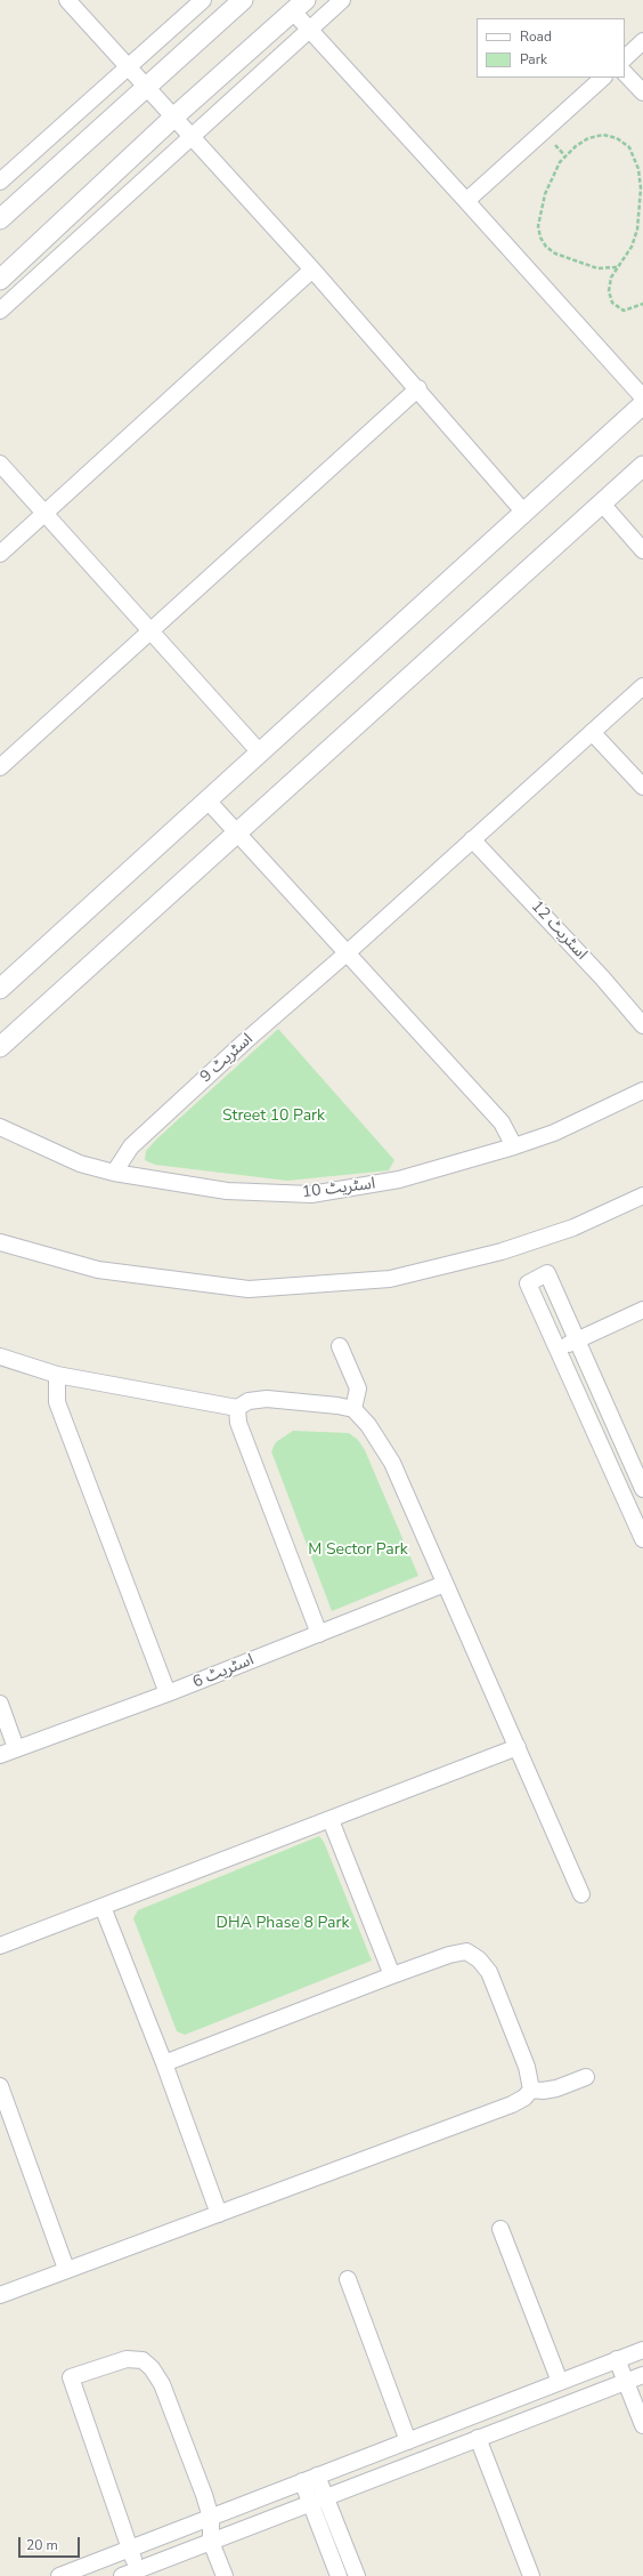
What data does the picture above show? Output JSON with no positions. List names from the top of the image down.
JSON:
{
  "streets": {
    "street": [
      "اسٹریٹ 12",
      "اسٹریٹ 9",
      "اسٹریٹ 10",
      "اسٹریٹ 6"
    ]
  },
  "crossings": [
    ["اسٹریٹ 12", "اسٹریٹ 9"],
    ["اسٹریٹ 9", "اسٹریٹ 10"]
  ],
  "parks": ["Street 10 Park", "M Sector Park", "DHA Phase 8 Park"],
  "legend": ["Road", "Park"],
  "scale_bar": "20 m"
}
